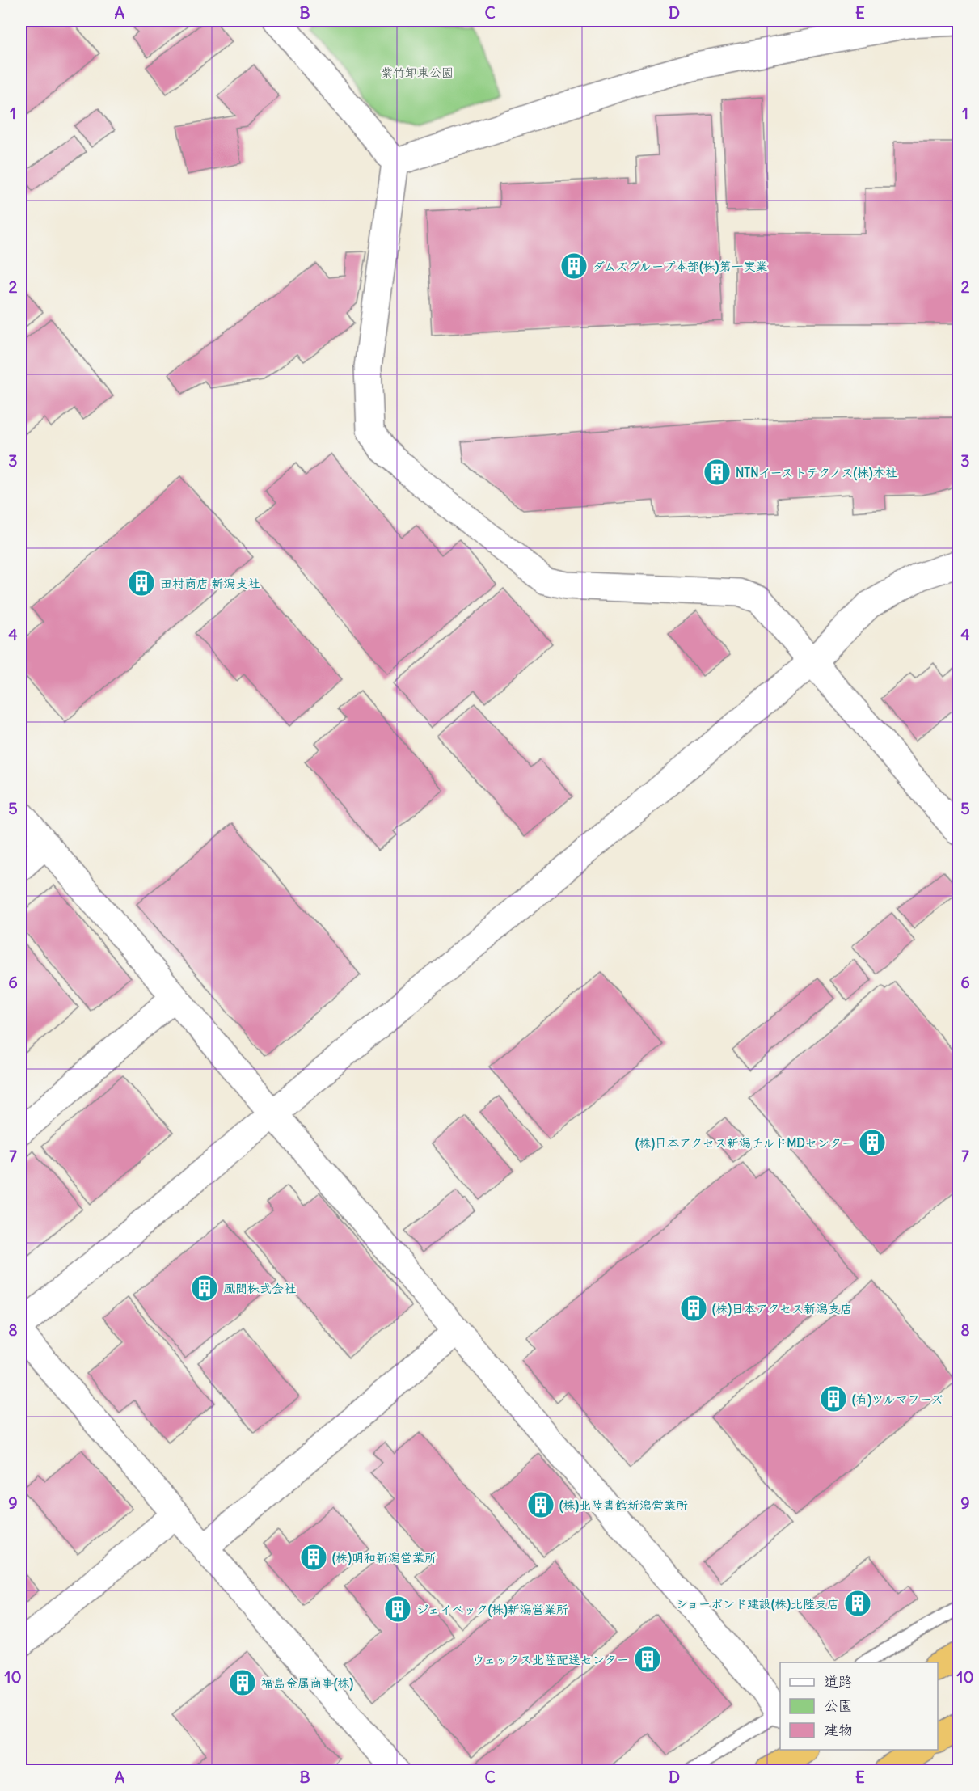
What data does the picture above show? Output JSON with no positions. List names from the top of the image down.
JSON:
{
  "parks": ["紫竹卸東公園"],
  "places": {
    "building": [
      "ダムズグループ本部(株)第一実業",
      "NTNイーストテクノス(株)本社",
      "田村商店 新潟支社",
      "(株)日本アクセス新潟チルドMDセンター",
      "風間株式会社",
      "(株)日本アクセス新潟支店",
      "(有)ツルマフーズ",
      "(株)北陸書館新潟営業所",
      "(株)明和新潟営業所",
      "ショーボンド建設(株)北陸支店",
      "ジェイベック(株)新潟営業所",
      "ウェックス北陸配送センター",
      "福島金属商事(株)"
    ]
  },
  "legend": ["道路", "公園", "建物"],
  "grid": {
    "columns": [
      "A",
      "B",
      "C",
      "D",
      "E"
    ],
    "rows": [
      "1",
      "2",
      "3",
      "4",
      "5",
      "6",
      "7",
      "8",
      "9",
      "10"
    ]
  }
}
